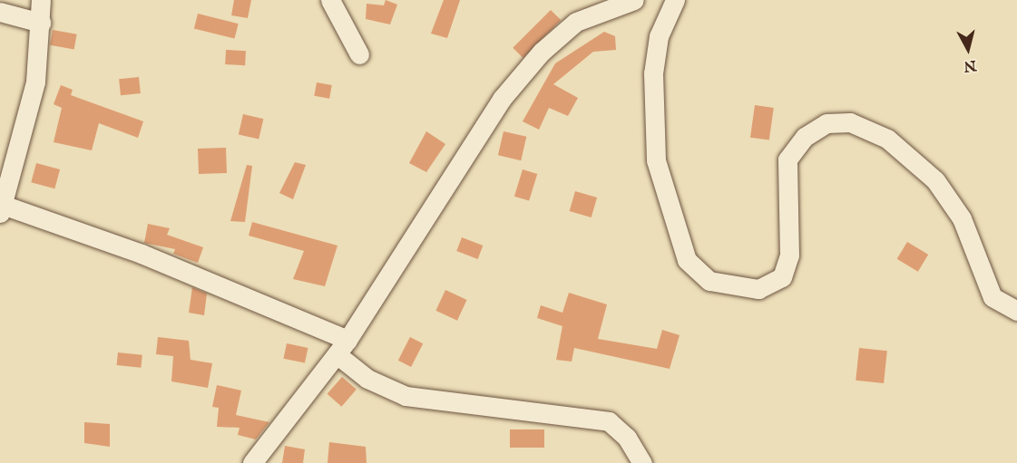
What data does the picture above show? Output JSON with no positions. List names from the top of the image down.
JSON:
{
  "north": "bottom"
}
